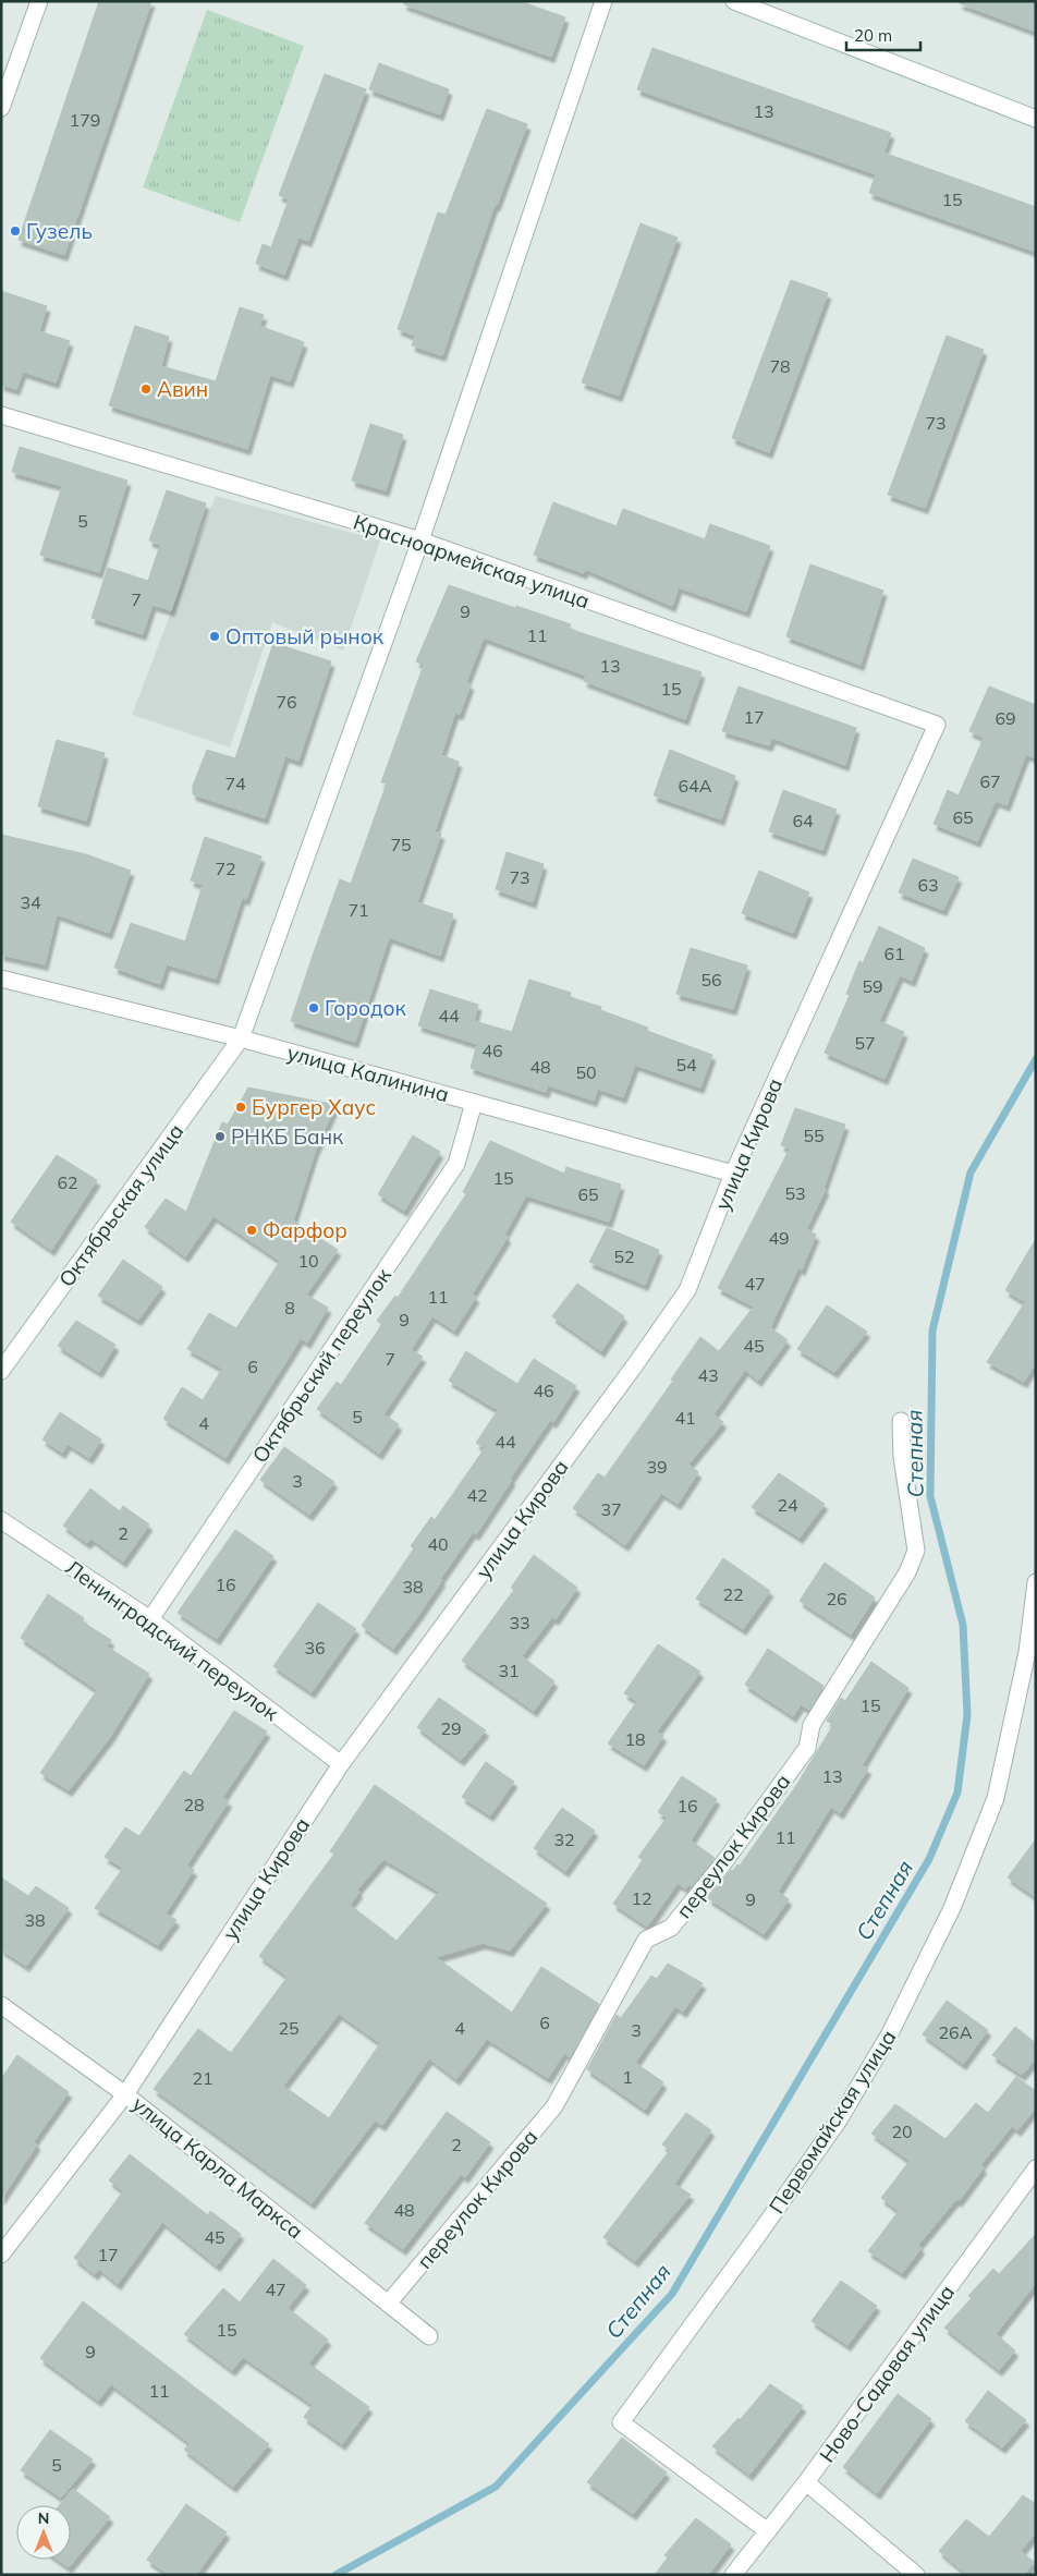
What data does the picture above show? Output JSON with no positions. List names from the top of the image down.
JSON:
{
  "streets": {
    "street": [
      "Красноармейская улица",
      "улица Калинина",
      "улица Кирова",
      "Октябрьская улица",
      "Октябрьский переулок",
      "Ленинградский переулок",
      "переулок Кирова",
      "Первомайская улица",
      "улица Карла Маркса",
      "Ново-Садовая улица"
    ]
  },
  "crossings": [
    ["Красноармейская улица", "улица Кирова"],
    ["Красноармейская улица", "Октябрьская улица"],
    ["улица Калинина", "улица Кирова"],
    ["улица Калинина", "Октябрьская улица"],
    ["улица Калинина", "Октябрьский переулок"],
    ["улица Кирова", "Ленинградский переулок"],
    ["улица Кирова", "улица Карла Маркса"],
    ["Октябрьский переулок", "Ленинградский переулок"],
    ["переулок Кирова", "улица Карла Маркса"],
    ["Первомайская улица", "Ново-Садовая улица"]
  ],
  "water": ["Степная"],
  "places": [
    "Гузель",
    "Авин",
    "Оптовый рынок",
    "Городок",
    "Бургер Хаус",
    "РНКБ Банк",
    "Фарфор"
  ],
  "house_numbers": [
    "13",
    "179",
    "15",
    "78",
    "73",
    "5",
    "7",
    "9",
    "11",
    "13",
    "15",
    "76",
    "17",
    "69",
    "67",
    "74",
    "64А",
    "65",
    "64",
    "75",
    "72",
    "73",
    "63",
    "34",
    "71",
    "61",
    "56",
    "59",
    "44",
    "57",
    "46",
    "54",
    "48",
    "50",
    "55",
    "15",
    "62",
    "53",
    "65",
    "49",
    "52",
    "10",
    "47",
    "11",
    "8",
    "9",
    "45",
    "7",
    "6",
    "43",
    "46",
    "5",
    "41",
    "4",
    "44",
    "39",
    "3",
    "42",
    "24",
    "37",
    "2",
    "40",
    "16",
    "38",
    "22",
    "26",
    "33",
    "36",
    "31",
    "15",
    "29",
    "18",
    "13",
    "28",
    "16",
    "11",
    "32",
    "12",
    "9",
    "38",
    "6",
    "25",
    "4",
    "3",
    "26А",
    "1",
    "21",
    "20",
    "2",
    "48",
    "45",
    "17",
    "47",
    "15",
    "9",
    "11",
    "5"
  ],
  "scale_bar": "20 m",
  "north": "top"
}
